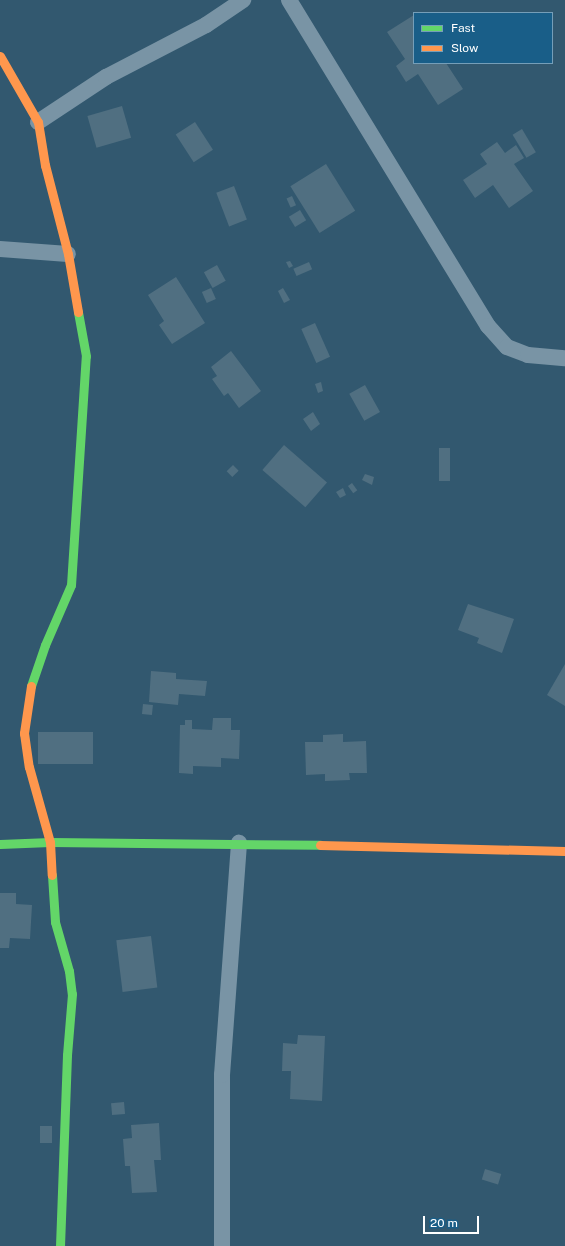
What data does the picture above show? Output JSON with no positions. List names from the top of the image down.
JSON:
{
  "legend": ["Fast", "Slow"],
  "scale_bar": "20 m"
}
